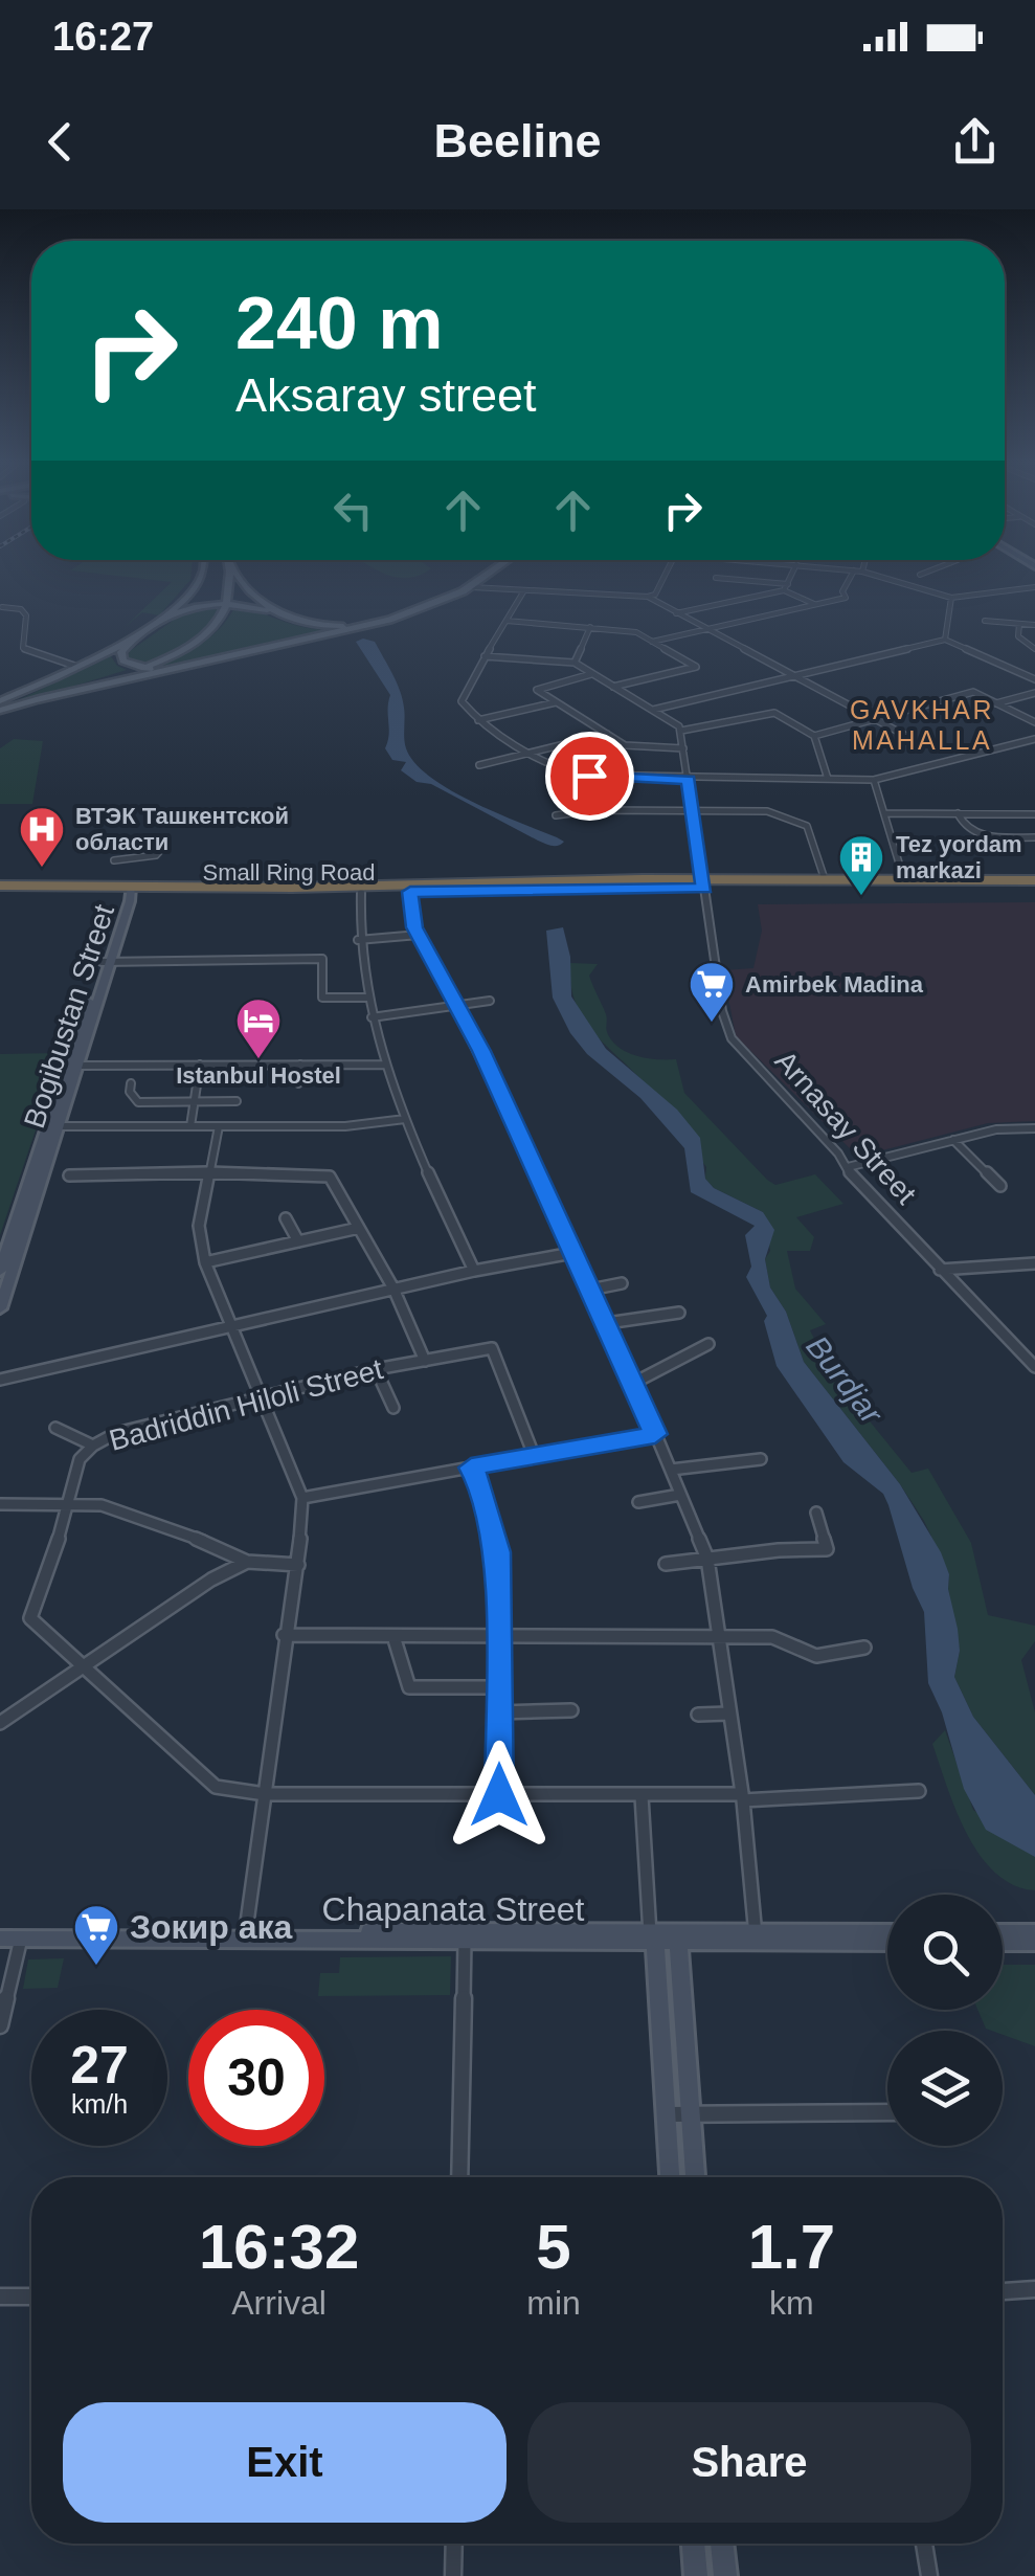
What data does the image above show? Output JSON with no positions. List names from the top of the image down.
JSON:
{
  "streets": {
    "highway": ["Small Ring Road"],
    "street": [
      "Bogibustan Street",
      "Arnasay Street",
      "Badriddin Hiloli Street",
      "Chapanata Street"
    ]
  },
  "crossings": [
    ["Small Ring Road", "Bogibustan Street"],
    ["Small Ring Road", "Arnasay Street"]
  ],
  "districts": ["GAVKHAR MAHALLA"],
  "water": ["Burdjar"],
  "places": {
    "hospital": ["ВТЭК Ташкентской области"],
    "building": ["Tez yordam markazi"],
    "supermarket": ["Amirbek Madina", "Зокир ака"],
    "hotel": ["Istanbul Hostel"]
  },
  "page": {
    "status": "16:27",
    "header": "Beeline",
    "turn": ["240 m", "Aksaray street"],
    "speed": "27 km/h",
    "limit": "30",
    "eta": [
      "16:32",
      "Arrival",
      "5",
      "min",
      "1.7",
      "km"
    ],
    "buttons": ["Exit", "Share"]
  }
}
